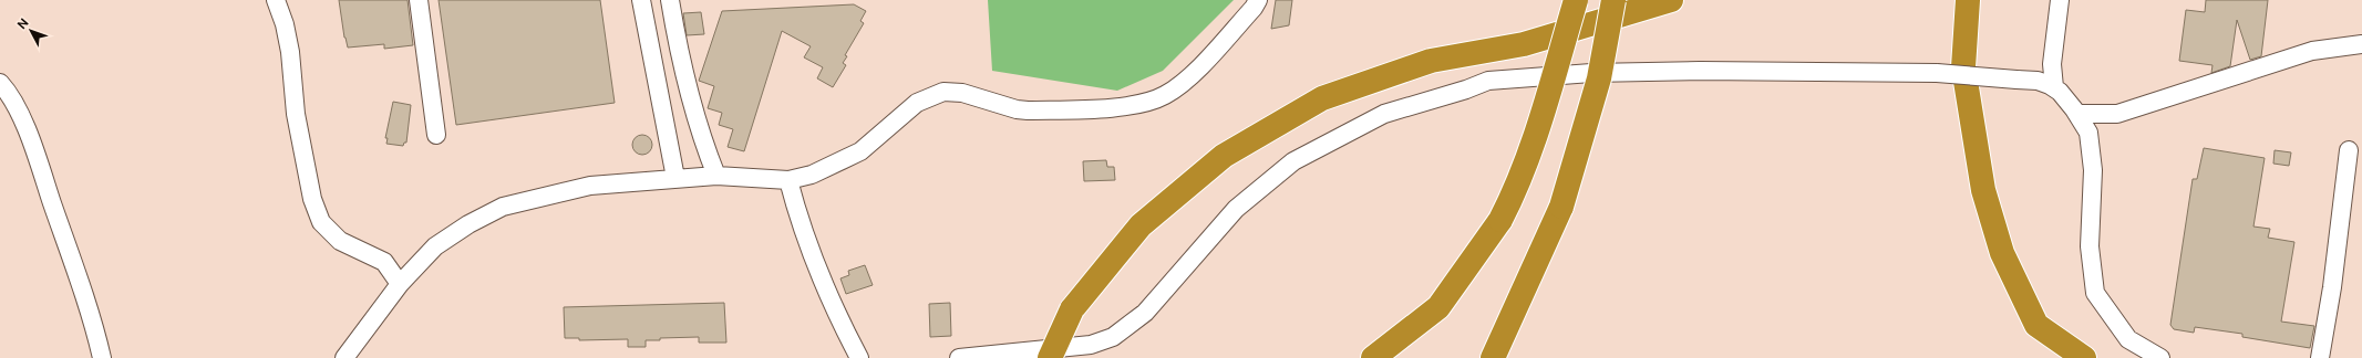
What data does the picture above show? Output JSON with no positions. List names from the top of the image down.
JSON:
{
  "north": "top left"
}
